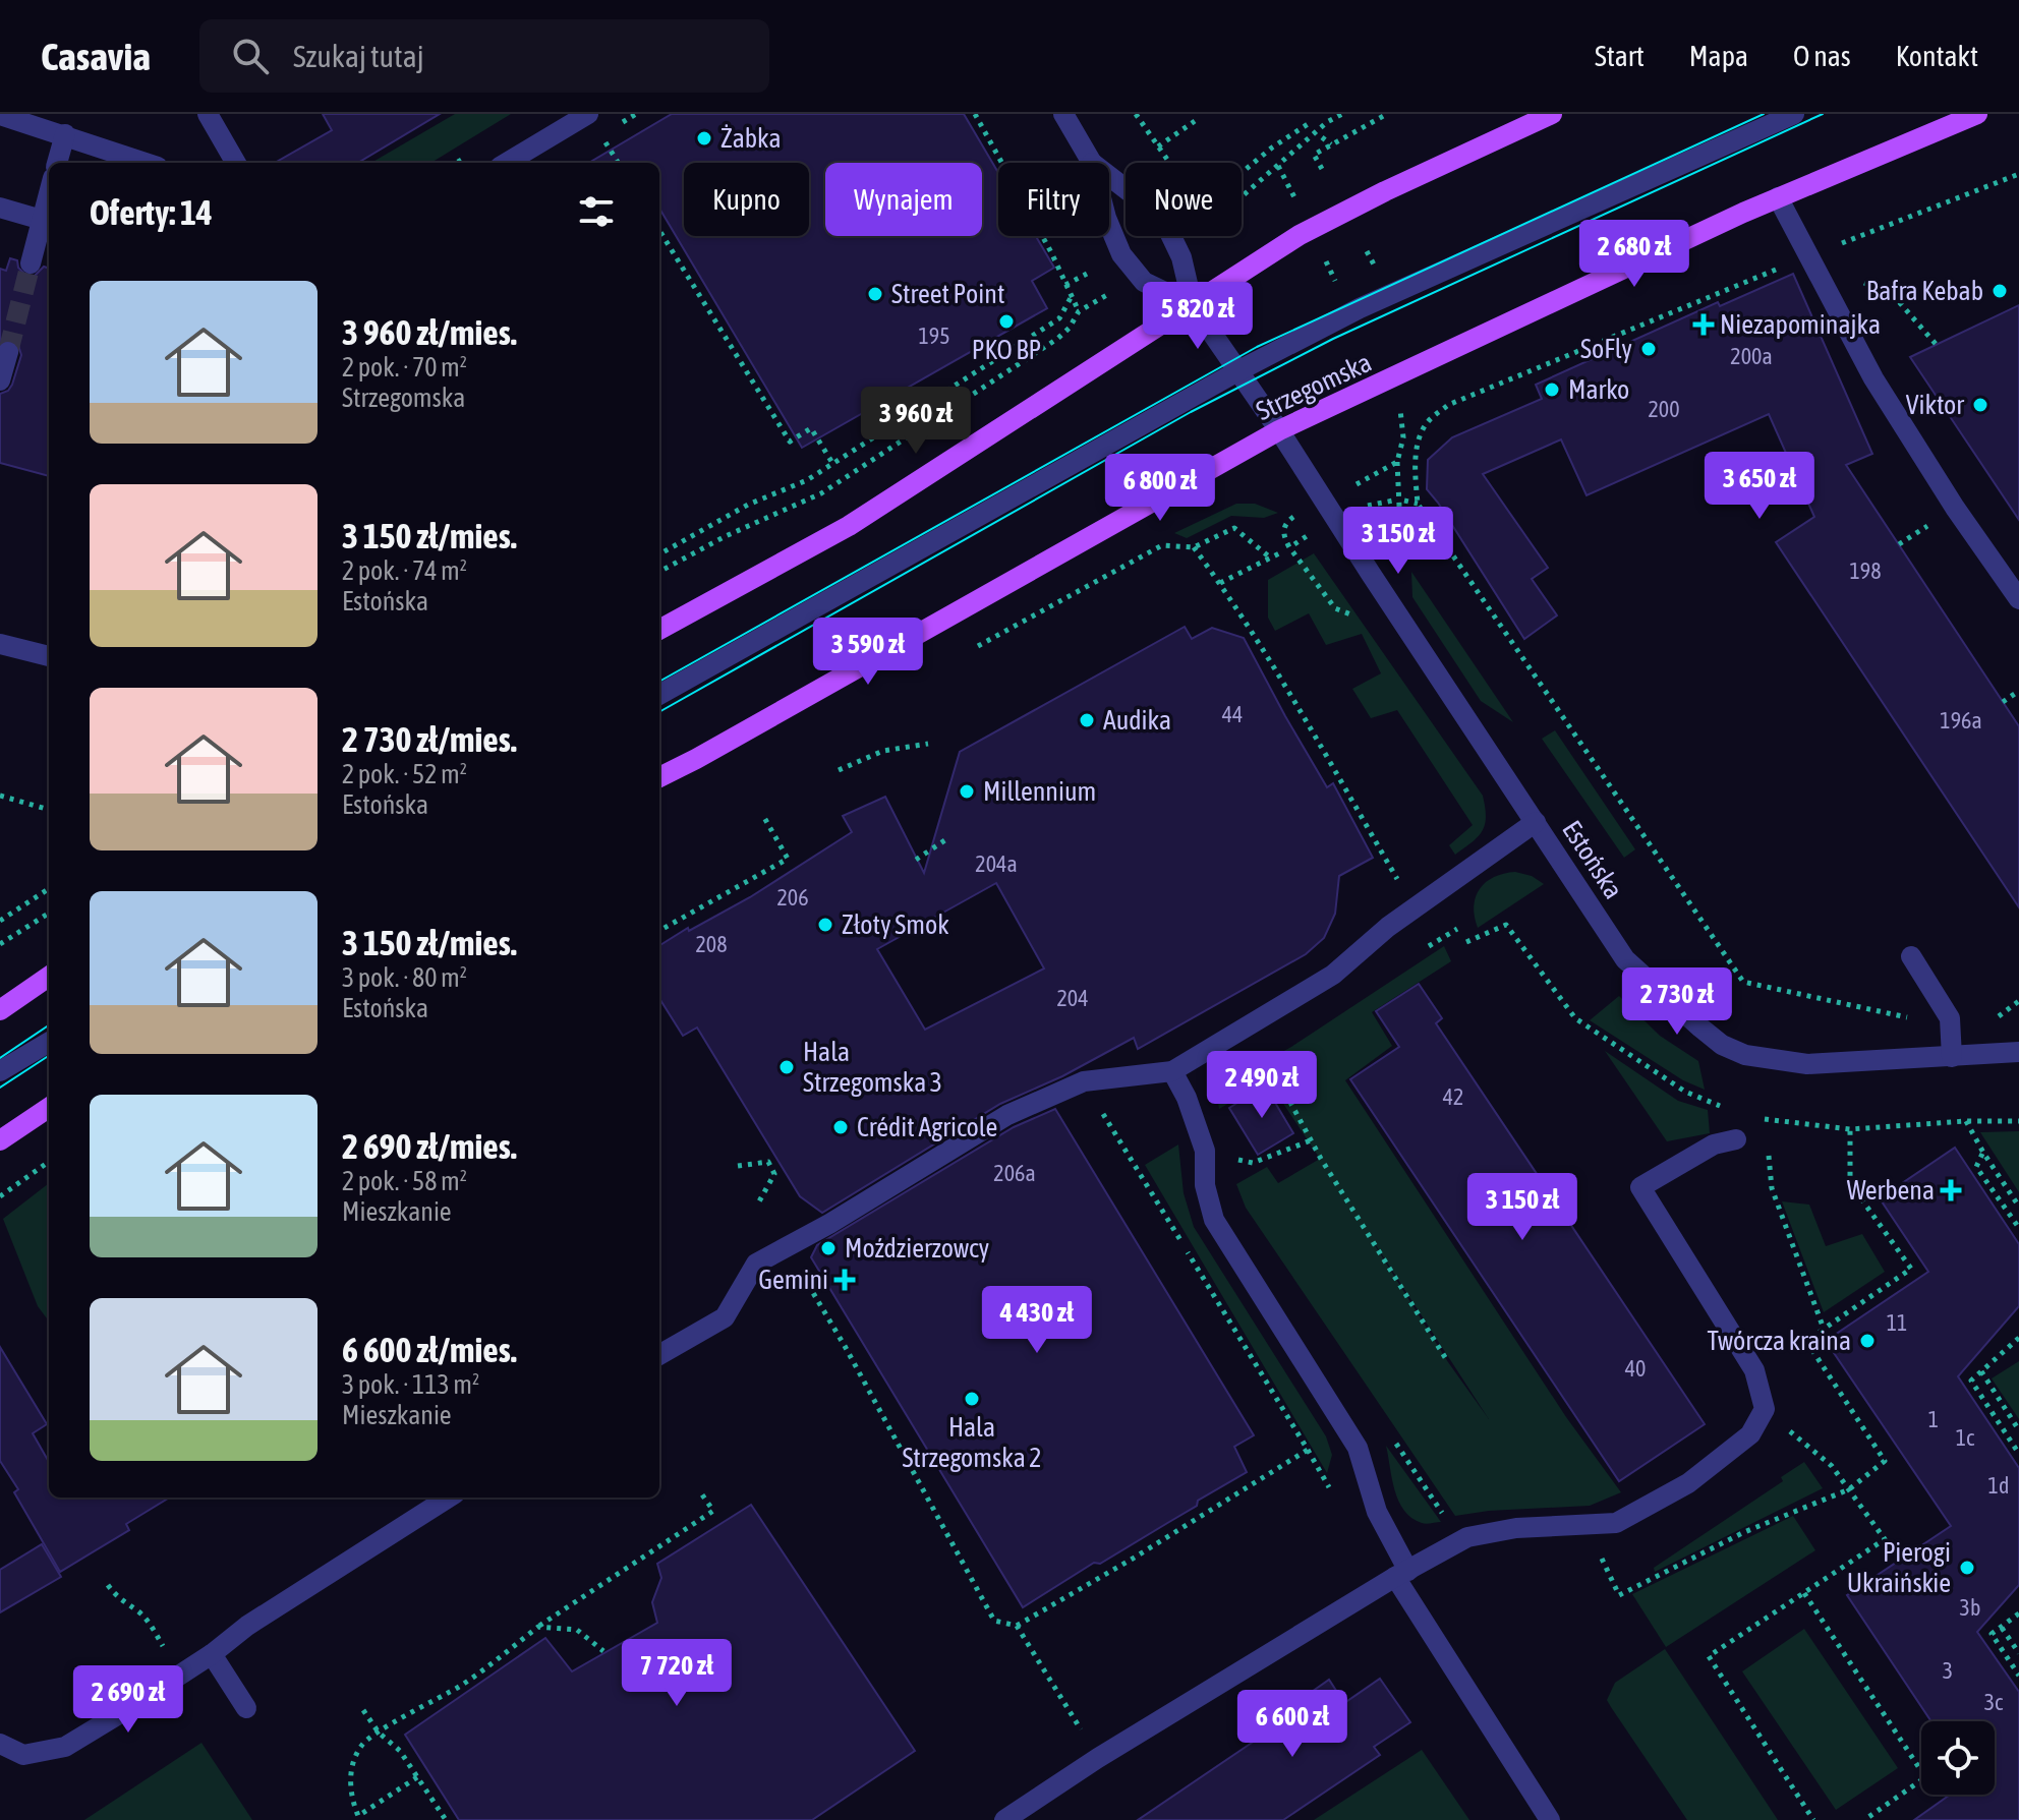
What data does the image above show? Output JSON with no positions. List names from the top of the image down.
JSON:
{
  "streets": {
    "main road": ["Strzegomska"],
    "street": ["Estońska"]
  },
  "crossings": [
    ["Strzegomska", "Estońska"]
  ],
  "places": {
    "other": [
      "Żabka",
      "Bafra Kebab",
      "Street Point",
      "PKO BP",
      "SoFly",
      "Marko",
      "Viktor",
      "Audika",
      "Millennium",
      "Złoty Smok",
      "Hala Strzegomska 3",
      "Crédit Agricole",
      "Moździerzowcy",
      "Twórcza kraina",
      "Hala Strzegomska 2",
      "Pierogi Ukraińskie"
    ],
    "health": ["Niezapominajka", "Werbena", "Gemini"]
  },
  "house_numbers": [
    "195",
    "200a",
    "200",
    "198",
    "44",
    "196a",
    "204a",
    "206",
    "208",
    "204",
    "42",
    "206a",
    "11",
    "40",
    "1",
    "1c",
    "1d",
    "3b",
    "3",
    "3c"
  ],
  "page": {
    "header": "Casavia",
    "search": "Szukaj tutaj",
    "nav": [
      "Start",
      "Mapa",
      "O nas",
      "Kontakt"
    ],
    "chip": [
      "Kupno",
      "Wynajem",
      "Filtry",
      "Nowe"
    ],
    "heading": "Oferty: 14",
    "price": [
      "2 680 zł",
      "5 820 zł",
      "3 960 zł",
      "3 650 zł",
      "6 800 zł",
      "3 150 zł",
      "3 590 zł",
      "2 730 zł",
      "2 490 zł",
      "3 150 zł",
      "4 430 zł",
      "7 720 zł",
      "2 690 zł",
      "6 600 zł"
    ],
    "list": [
      {
        "name": "3 960 zł/mies.",
        "note": "2 pok. · 70 m² · Strzegomska"
      },
      {
        "name": "3 150 zł/mies.",
        "note": "2 pok. · 74 m² · Estońska"
      },
      {
        "name": "2 730 zł/mies.",
        "note": "2 pok. · 52 m² · Estońska"
      },
      {
        "name": "3 150 zł/mies.",
        "note": "3 pok. · 80 m² · Estońska"
      },
      {
        "name": "2 690 zł/mies.",
        "note": "2 pok. · 58 m² · Mieszkanie"
      },
      {
        "name": "6 600 zł/mies.",
        "note": "3 pok. · 113 m² · Mieszkanie"
      }
    ]
  }
}
